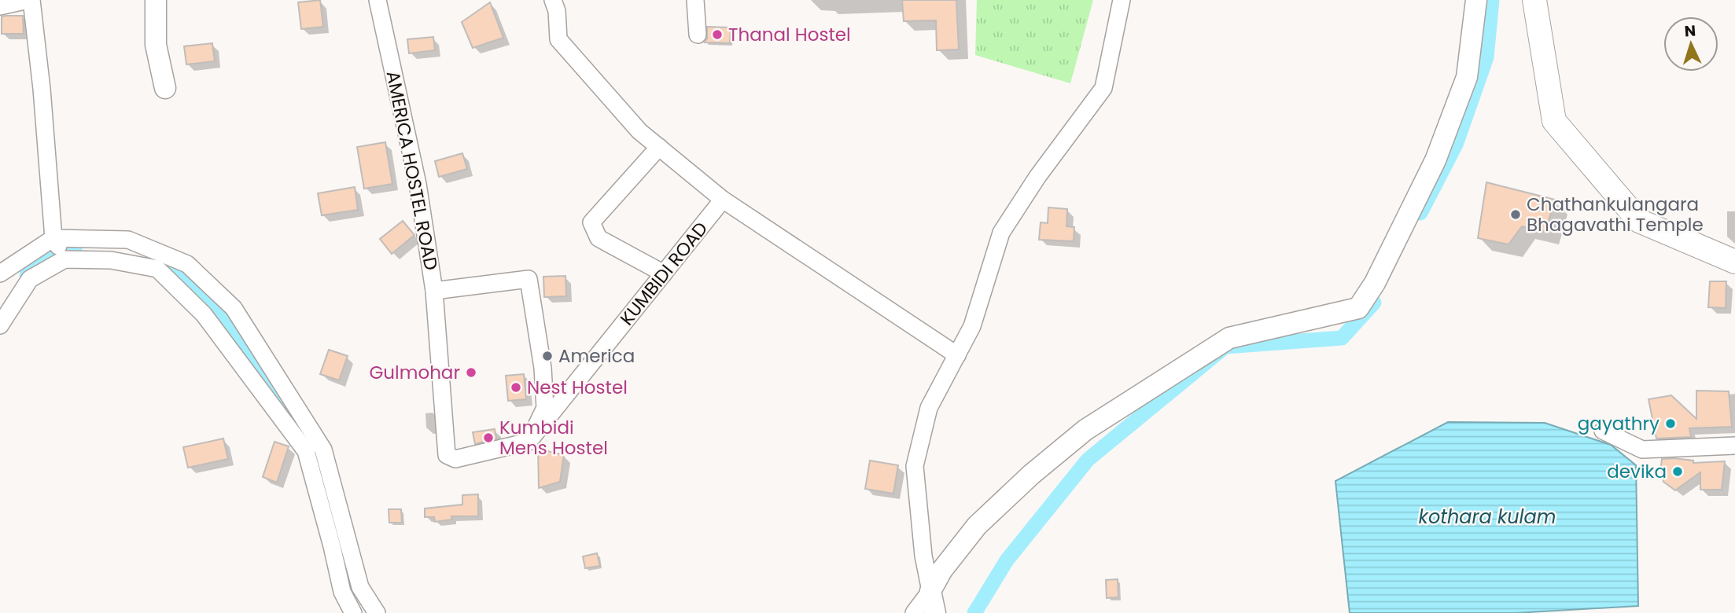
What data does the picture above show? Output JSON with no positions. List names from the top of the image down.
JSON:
{
  "streets": {
    "street": ["AMERICA HOSTEL ROAD", "KUMBIDI ROAD"]
  },
  "crossings": [
    ["AMERICA HOSTEL ROAD", "KUMBIDI ROAD"]
  ],
  "water": ["kothara kulam"],
  "places": [
    "Thanal Hostel",
    "Chathankulangara Bhagavathi Temple",
    "America",
    "Gulmohar",
    "Nest Hostel",
    "gayathry",
    "Kumbidi Mens Hostel",
    "devika"
  ],
  "north": "top"
}
